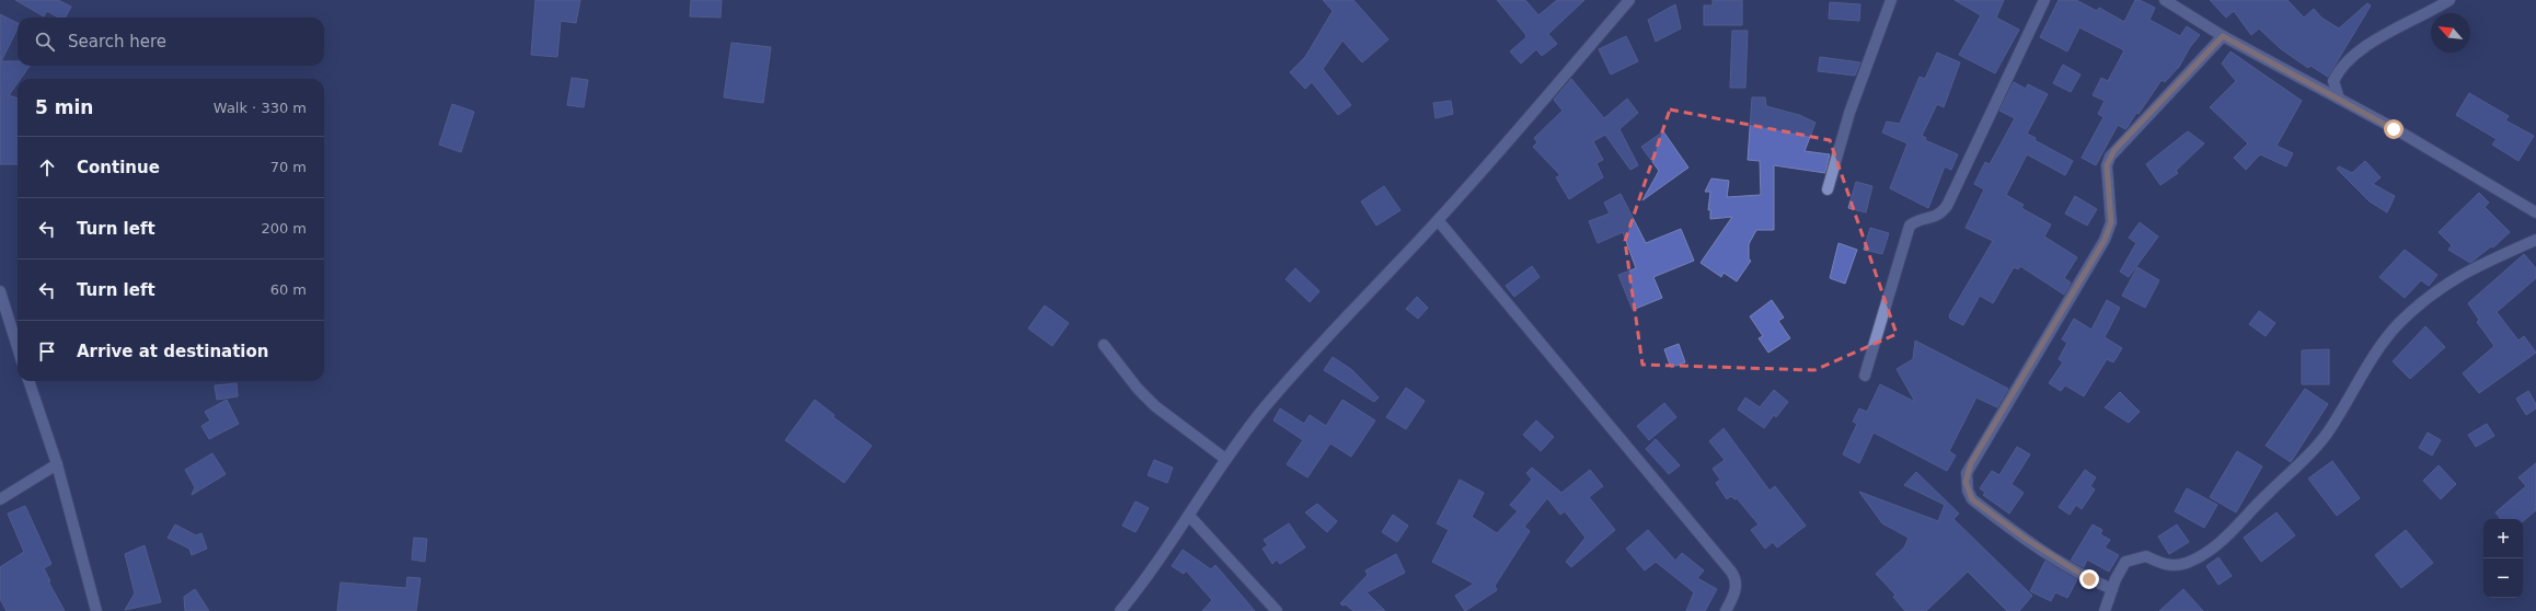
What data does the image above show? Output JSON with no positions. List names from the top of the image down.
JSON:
{
  "north": "top left",
  "page": {
    "search": "Search here",
    "heading": ["5 min", "Walk · 330 m"],
    "list": [
      ["Continue", "70 m"],
      ["Turn left", "200 m"],
      ["Turn left", "60 m"],
      "Arrive at destination"
    ],
    "map_buttons": ["+", "−"]
  }
}
